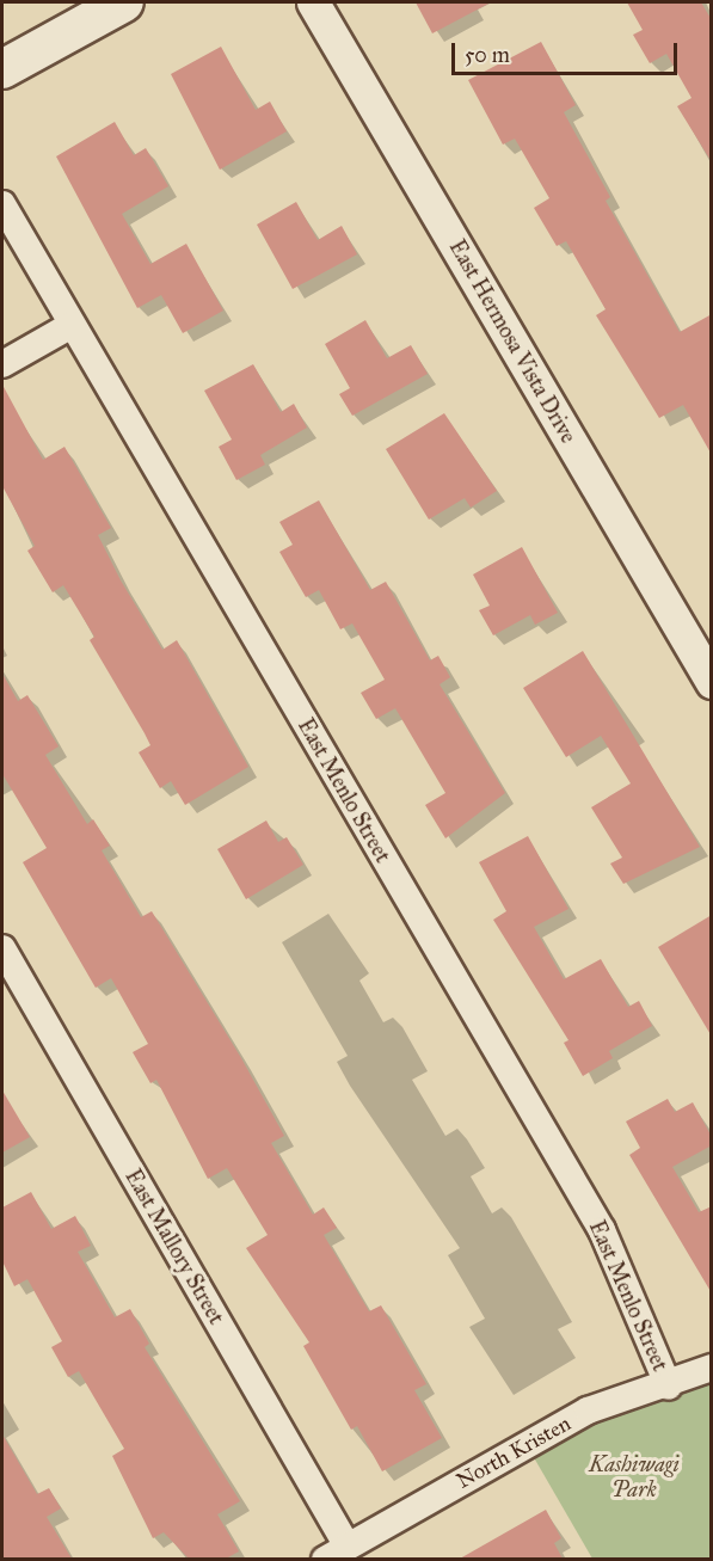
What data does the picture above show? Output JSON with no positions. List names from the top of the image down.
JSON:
{
  "streets": {
    "street": [
      "East Hermosa Vista Drive",
      "East Menlo Street",
      "East Mallory Street",
      "North Kristen"
    ]
  },
  "crossings": [
    ["East Menlo Street", "North Kristen"],
    ["East Mallory Street", "North Kristen"]
  ],
  "parks": ["Kashiwagi Park"],
  "scale_bar": "50 m"
}
